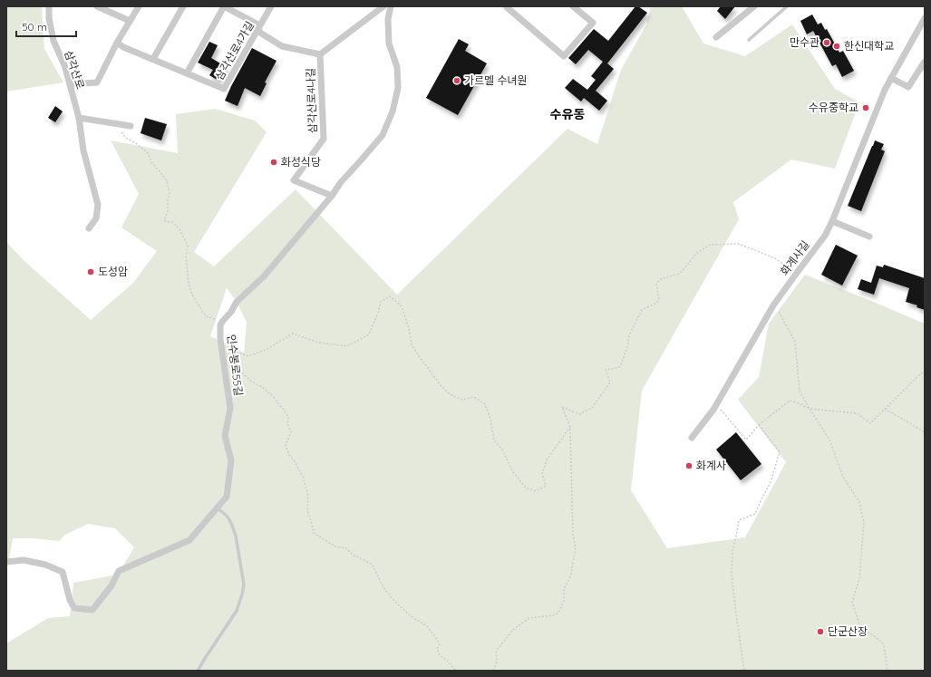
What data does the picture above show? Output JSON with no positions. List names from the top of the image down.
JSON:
{
  "streets": {
    "street": [
      "삼각산로4가길",
      "삼각산로",
      "삼각산로4나길",
      "화계사길",
      "인수봉로55길"
    ]
  },
  "crossings": [
    ["삼각산로4가길", "삼각산로4나길"],
    ["삼각산로4나길", "인수봉로55길"]
  ],
  "districts": ["수유동"],
  "places": [
    "만수관",
    "한신대학교",
    "가르멜 수녀원",
    "수유중학교",
    "화성식당",
    "도성암",
    "화계사",
    "단군산장"
  ],
  "scale_bar": "50 m"
}
